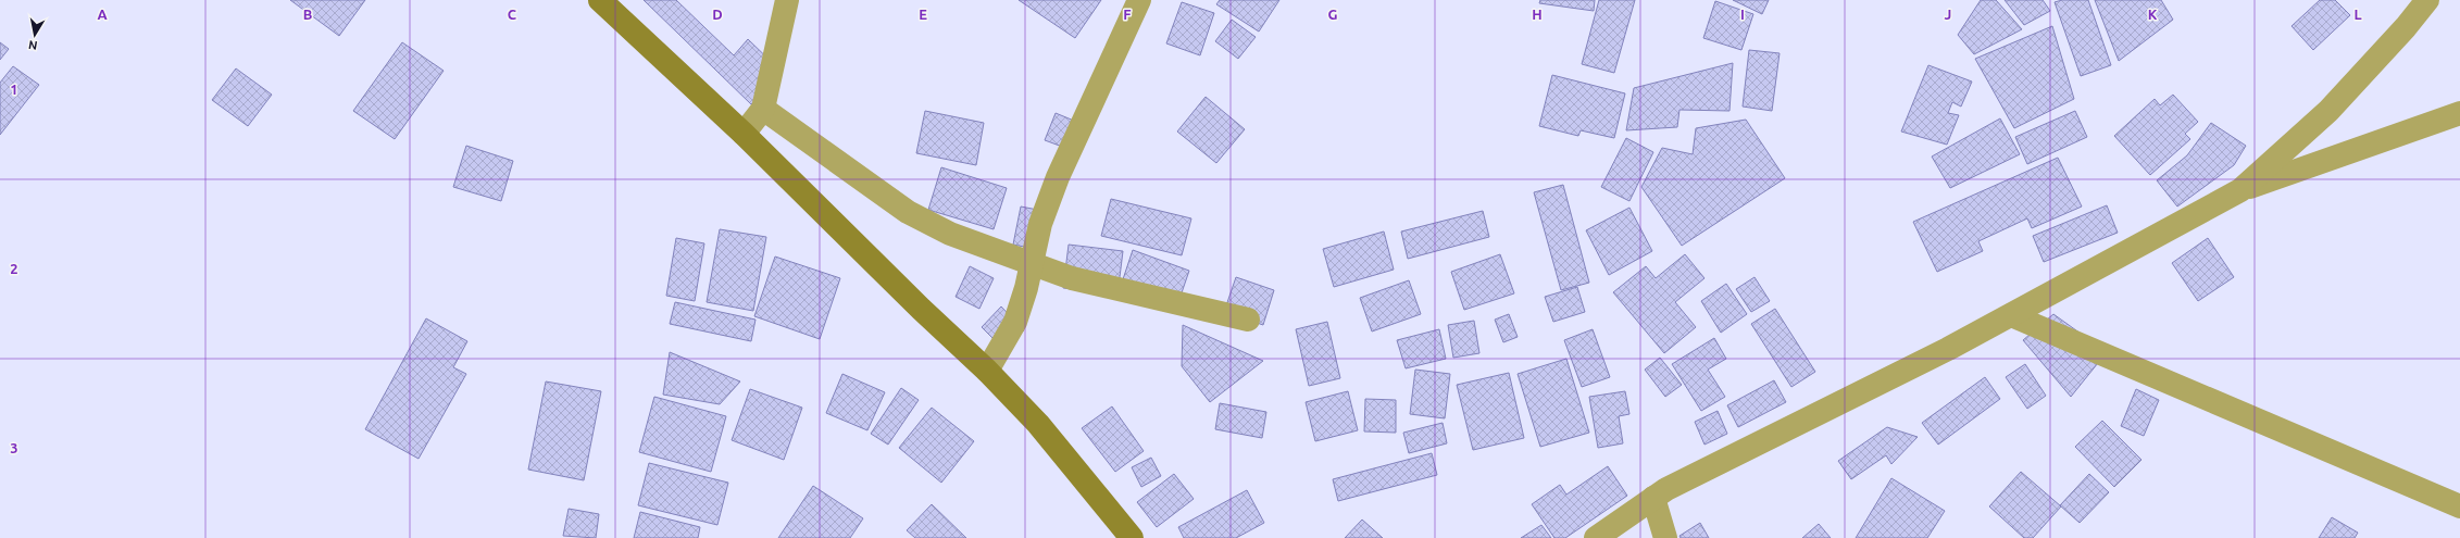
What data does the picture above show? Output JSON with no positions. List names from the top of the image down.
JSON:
{
  "north": "bottom",
  "grid": {
    "columns": [
      "A",
      "B",
      "C",
      "D",
      "E",
      "F",
      "G",
      "H",
      "I",
      "J",
      "K",
      "L"
    ],
    "rows": ["1", "2", "3"]
  }
}
